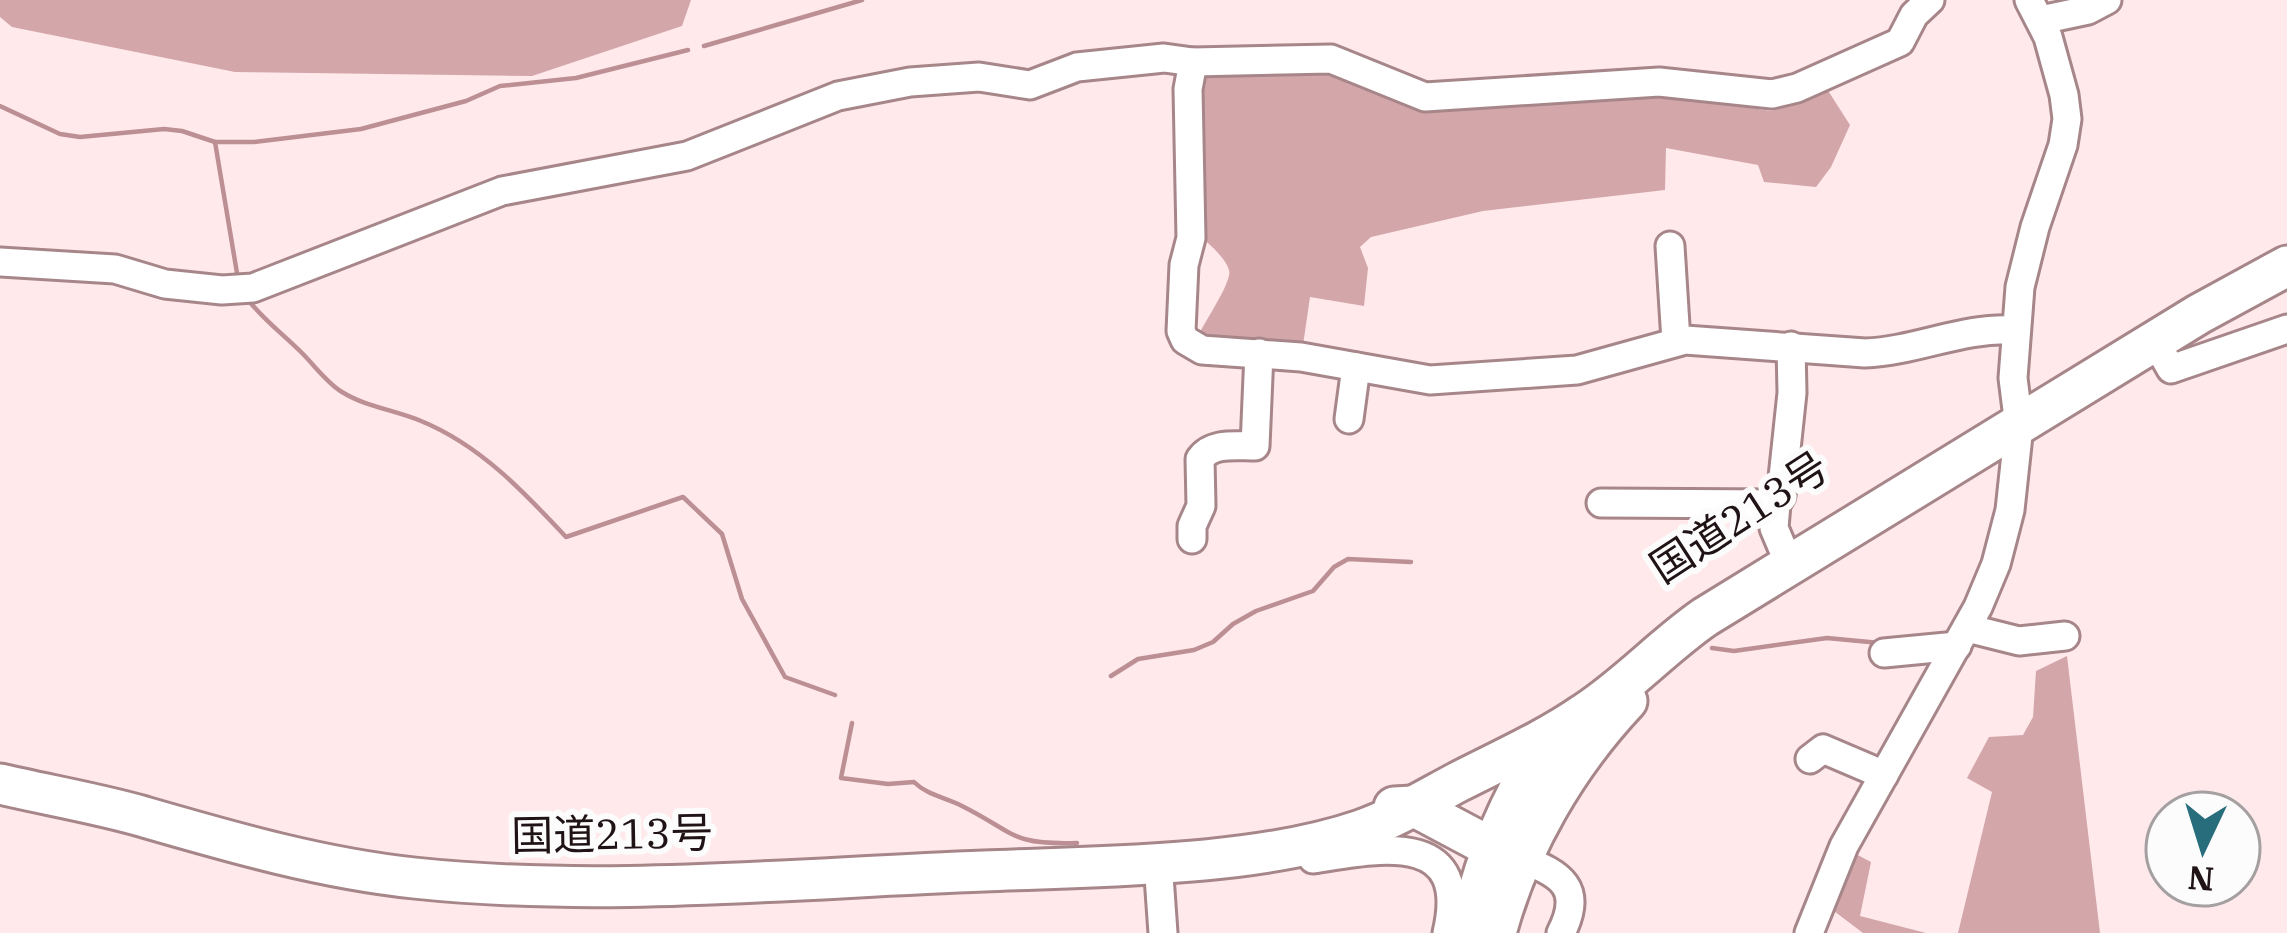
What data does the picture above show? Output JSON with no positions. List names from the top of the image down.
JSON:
{
  "streets": {
    "highway": ["国道213号"]
  },
  "north": "bottom"
}
